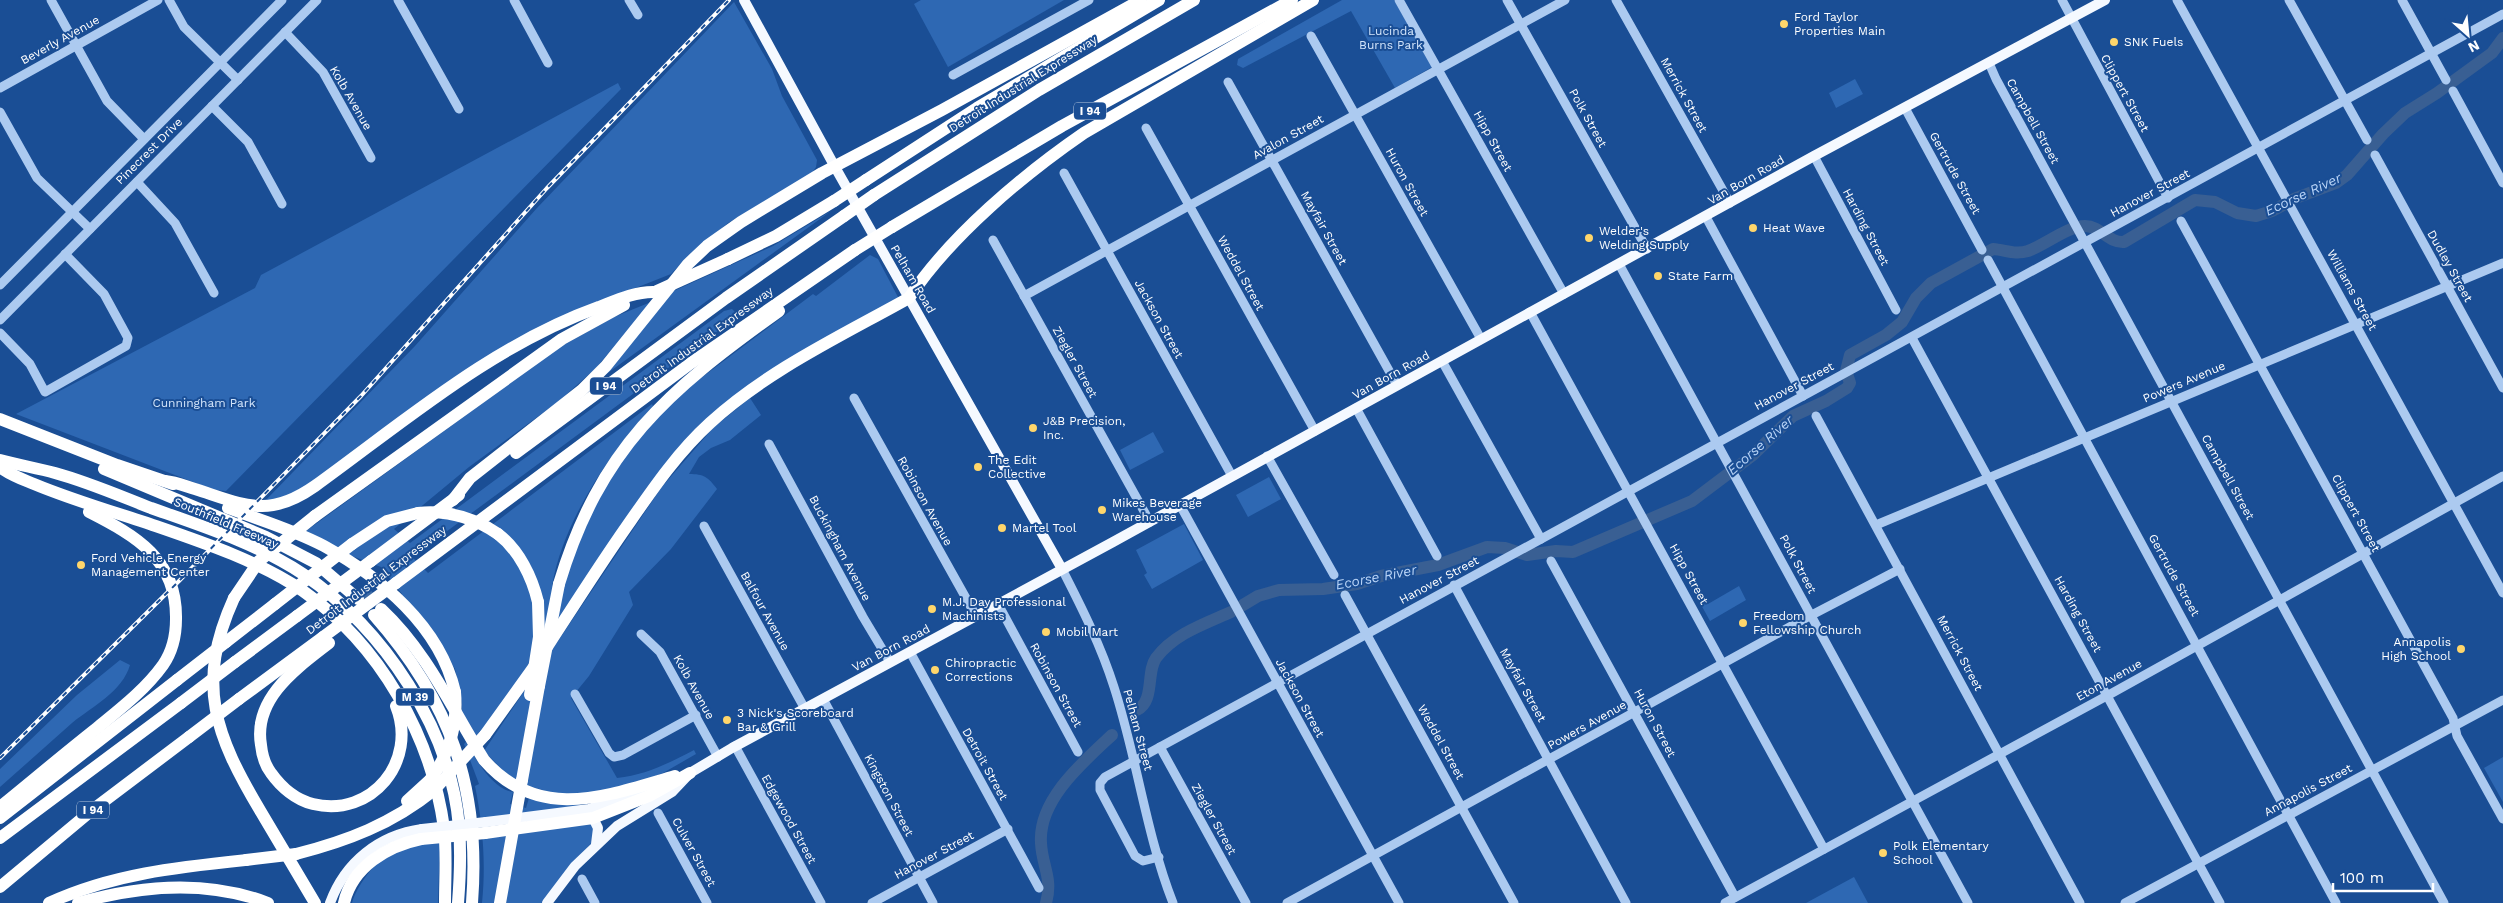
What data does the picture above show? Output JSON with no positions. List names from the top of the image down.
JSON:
{
  "streets": {
    "highway": [
      "Detroit Industrial Expressway",
      "I 94",
      "Southfield Freeway",
      "M 39"
    ],
    "main road": ["Van Born Road", "Pelham Road"],
    "street": [
      "Beverly Avenue",
      "Clippert Street",
      "Merrick Street",
      "Kolb Avenue",
      "Polk Street",
      "Campbell Street",
      "Avalon Street",
      "Hipp Street",
      "Pinecrest Drive",
      "Gertrude Street",
      "Huron Street",
      "Hanover Street",
      "Harding Street",
      "Mayfair Street",
      "Dudley Street",
      "Weddel Street",
      "Williams Street",
      "Jackson Street",
      "Ziegler Street",
      "Powers Avenue",
      "Robinson Avenue",
      "Buckingham Avenue",
      "Balfour Avenue",
      "Eton Avenue",
      "Robinson Street",
      "Pelham Street",
      "Detroit Street",
      "Annapolis Street",
      "Kingston Street",
      "Edgewood Street",
      "Culver Street"
    ]
  },
  "crossings": [
    ["Detroit Industrial Expressway", "Southfield Freeway"],
    ["Detroit Industrial Expressway", "M 39"],
    ["Clippert Street", "Van Born Road"],
    ["Clippert Street", "Hanover Street"],
    ["Clippert Street", "Powers Avenue"],
    ["Clippert Street", "Eton Avenue"],
    ["Clippert Street", "Annapolis Street"],
    ["Merrick Street", "Van Born Road"],
    ["Merrick Street", "Powers Avenue"],
    ["Merrick Street", "Eton Avenue"],
    ["Kolb Avenue", "Pinecrest Drive"],
    ["Kolb Avenue", "Van Born Road"],
    ["Polk Street", "Avalon Street"],
    ["Polk Street", "Van Born Road"],
    ["Polk Street", "Hanover Street"],
    ["Polk Street", "Powers Avenue"],
    ["Polk Street", "Eton Avenue"],
    ["Campbell Street", "Van Born Road"],
    ["Campbell Street", "Hanover Street"],
    ["Campbell Street", "Powers Avenue"],
    ["Campbell Street", "Eton Avenue"],
    ["Campbell Street", "Annapolis Street"],
    ["Avalon Street", "Hipp Street"],
    ["Avalon Street", "Huron Street"],
    ["Avalon Street", "Mayfair Street"],
    ["Avalon Street", "Weddel Street"],
    ["Avalon Street", "Jackson Street"],
    ["Avalon Street", "Ziegler Street"],
    ["Hipp Street", "Van Born Road"],
    ["Hipp Street", "Hanover Street"],
    ["Hipp Street", "Powers Avenue"],
    ["Hipp Street", "Eton Avenue"],
    ["Gertrude Street", "Van Born Road"],
    ["Gertrude Street", "Hanover Street"],
    ["Gertrude Street", "Powers Avenue"],
    ["Gertrude Street", "Eton Avenue"],
    ["Gertrude Street", "Annapolis Street"],
    ["Van Born Road", "Huron Street"],
    ["Van Born Road", "Harding Street"],
    ["Van Born Road", "Mayfair Street"],
    ["Van Born Road", "Weddel Street"],
    ["Van Born Road", "Pelham Road"],
    ["Van Born Road", "Jackson Street"],
    ["Van Born Road", "Ziegler Street"],
    ["Van Born Road", "Robinson Avenue"],
    ["Van Born Road", "Buckingham Avenue"],
    ["Van Born Road", "Balfour Avenue"],
    ["Van Born Road", "Robinson Street"],
    ["Van Born Road", "Pelham Street"],
    ["Van Born Road", "Detroit Street"],
    ["Van Born Road", "Kingston Street"],
    ["Van Born Road", "Edgewood Street"],
    ["Huron Street", "Powers Avenue"],
    ["Huron Street", "Eton Avenue"],
    ["Hanover Street", "Harding Street"],
    ["Hanover Street", "Mayfair Street"],
    ["Hanover Street", "Weddel Street"],
    ["Hanover Street", "Williams Street"],
    ["Hanover Street", "Jackson Street"],
    ["Hanover Street", "Ziegler Street"],
    ["Hanover Street", "Pelham Street"],
    ["Hanover Street", "Detroit Street"],
    ["Hanover Street", "Kingston Street"],
    ["Harding Street", "Powers Avenue"],
    ["Harding Street", "Eton Avenue"],
    ["Harding Street", "Annapolis Street"],
    ["Mayfair Street", "Powers Avenue"],
    ["Dudley Street", "Powers Avenue"],
    ["Weddel Street", "Powers Avenue"],
    ["Pelham Road", "Pelham Street"],
    ["Williams Street", "Powers Avenue"],
    ["Williams Street", "Eton Avenue"],
    ["Jackson Street", "Powers Avenue"],
    ["Southfield Freeway", "M 39"]
  ],
  "water": ["Ecorse River"],
  "parks": ["Lucinda Burns Park", "Cunningham Park"],
  "places": [
    "Ford Taylor Properties Main",
    "SNK Fuels",
    "Heat Wave",
    "Welder's Welding Supply",
    "State Farm",
    "J&B Precision, Inc.",
    "The Edit Collective",
    "Mikes Beverage Warehouse",
    "Martel Tool",
    "Ford Vehicle Energy Management Center",
    "M.J. Day Professional Machinists",
    "Freedom Fellowship Church",
    "Mobil Mart",
    "Annapolis High School",
    "Chiropractic Corrections",
    "3 Nick's Scoreboard Bar & Grill",
    "Polk Elementary School"
  ],
  "scale_bar": "100 m",
  "north": "bottom right"
}
